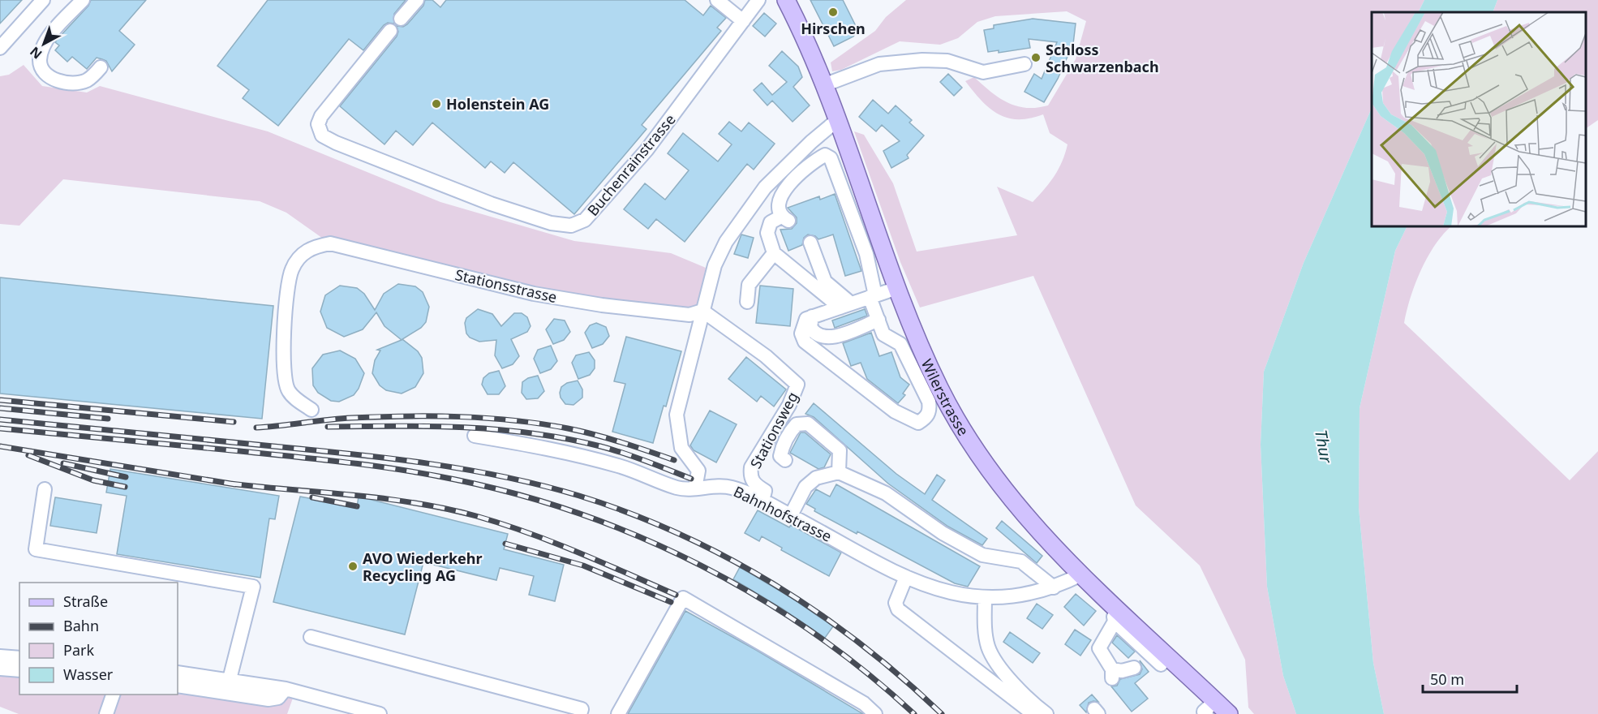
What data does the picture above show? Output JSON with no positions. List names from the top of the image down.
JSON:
{
  "streets": {
    "main road": ["Wilerstrasse"],
    "street": [
      "Buchenrainstrasse",
      "Stationsstrasse",
      "Stationsweg",
      "Bahnhofstrasse"
    ]
  },
  "crossings": [
    ["Stationsstrasse", "Stationsweg"],
    ["Wilerstrasse", "Bahnhofstrasse"],
    ["Stationsweg", "Bahnhofstrasse"]
  ],
  "water": ["Thur"],
  "places": [
    "Hirschen",
    "Schloss Schwarzenbach",
    "Holenstein AG",
    "AVO Wiederkehr Recycling AG"
  ],
  "legend": [
    "Straße",
    "Bahn",
    "Park",
    "Wasser"
  ],
  "scale_bar": "50 m",
  "north": "bottom left"
}
